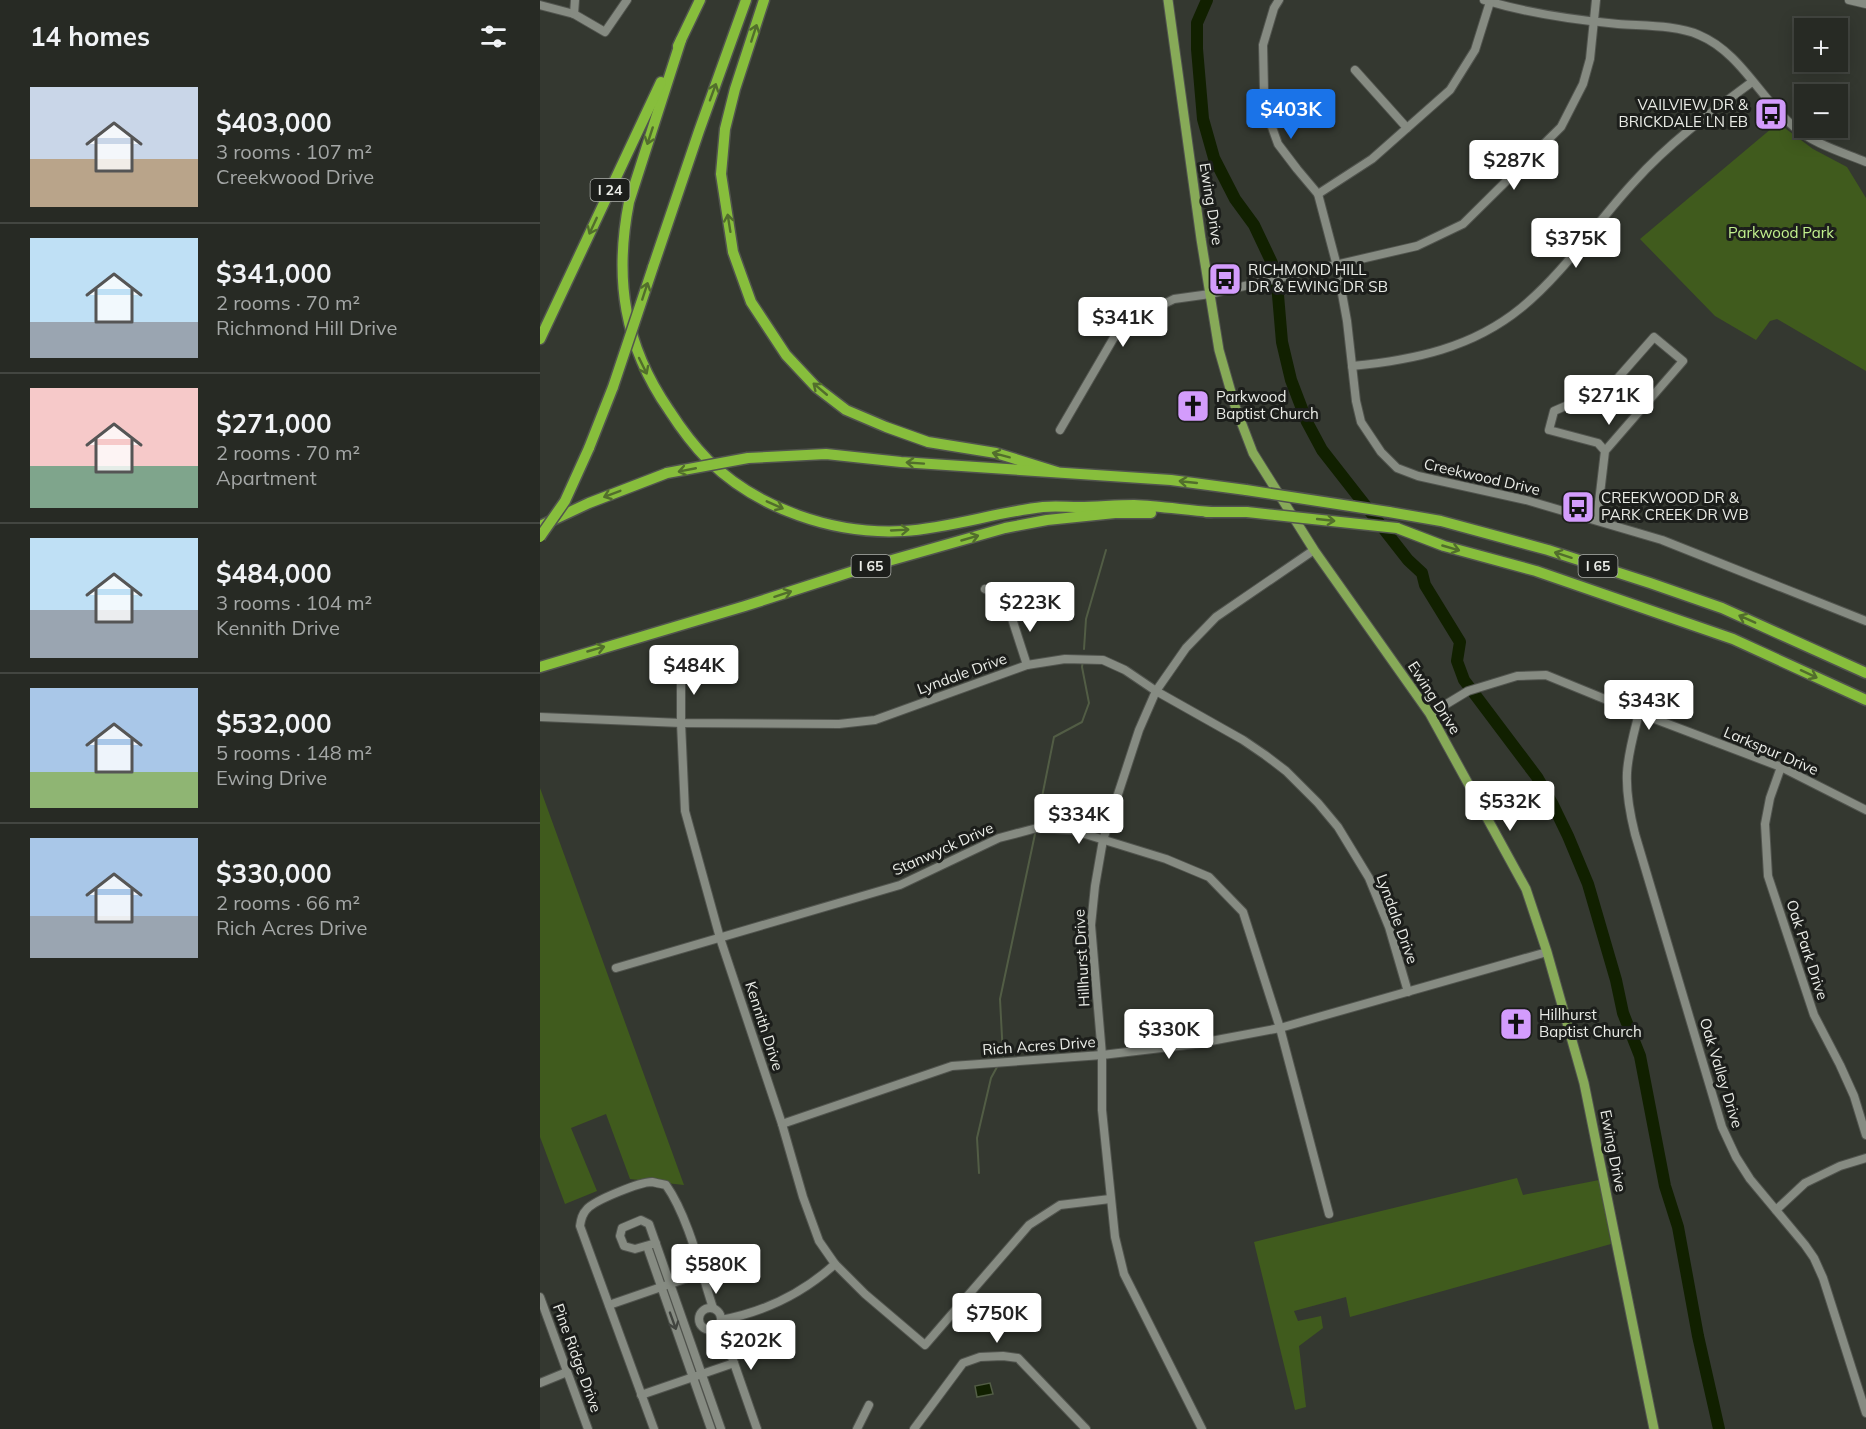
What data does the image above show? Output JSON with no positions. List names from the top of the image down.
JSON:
{
  "streets": {
    "highway": ["I 24", "I 65"],
    "main road": ["Ewing Drive"],
    "street": [
      "Creekwood Drive",
      "Lyndale Drive",
      "Larkspur Drive",
      "Stanwyck Drive",
      "Oak Park Drive",
      "Hillhurst Drive",
      "Kennith Drive",
      "Rich Acres Drive",
      "Oak Valley Drive",
      "Pine Ridge Drive"
    ]
  },
  "crossings": [
    ["Ewing Drive", "Larkspur Drive"],
    ["Ewing Drive", "Hillhurst Drive"],
    ["Ewing Drive", "Rich Acres Drive"],
    ["Lyndale Drive", "Hillhurst Drive"],
    ["Lyndale Drive", "Kennith Drive"],
    ["Lyndale Drive", "Rich Acres Drive"],
    ["Larkspur Drive", "Oak Park Drive"],
    ["Larkspur Drive", "Oak Valley Drive"],
    ["Stanwyck Drive", "Hillhurst Drive"],
    ["Stanwyck Drive", "Kennith Drive"],
    ["Stanwyck Drive", "Rich Acres Drive"],
    ["Hillhurst Drive", "Kennith Drive"],
    ["Hillhurst Drive", "Rich Acres Drive"],
    ["Kennith Drive", "Rich Acres Drive"]
  ],
  "parks": ["Parkwood Park"],
  "places": {
    "bus stop": ["VAILVIEW DR & BRICKDALE LN EB", "RICHMOND HILL DR & EWING DR SB", "CREEKWOOD DR & PARK CREEK DR WB"],
    "church": ["Parkwood Baptist Church", "Hillhurst Baptist Church"]
  },
  "page": {
    "heading": "14 homes",
    "map_buttons": ["+", "−"],
    "list": [
      {
        "name": "$403,000",
        "note": "3 rooms · 107 m² · Creekwood Drive"
      },
      {
        "name": "$341,000",
        "note": "2 rooms · 70 m² · Richmond Hill Drive"
      },
      {
        "name": "$271,000",
        "note": "2 rooms · 70 m² · Apartment"
      },
      {
        "name": "$484,000",
        "note": "3 rooms · 104 m² · Kennith Drive"
      },
      {
        "name": "$532,000",
        "note": "5 rooms · 148 m² · Ewing Drive"
      },
      {
        "name": "$330,000",
        "note": "2 rooms · 66 m² · Rich Acres Drive"
      }
    ],
    "price": [
      "$403K",
      "$287K",
      "$375K",
      "$341K",
      "$271K",
      "$223K",
      "$484K",
      "$343K",
      "$532K",
      "$334K",
      "$330K",
      "$580K",
      "$750K",
      "$202K"
    ]
  }
}
